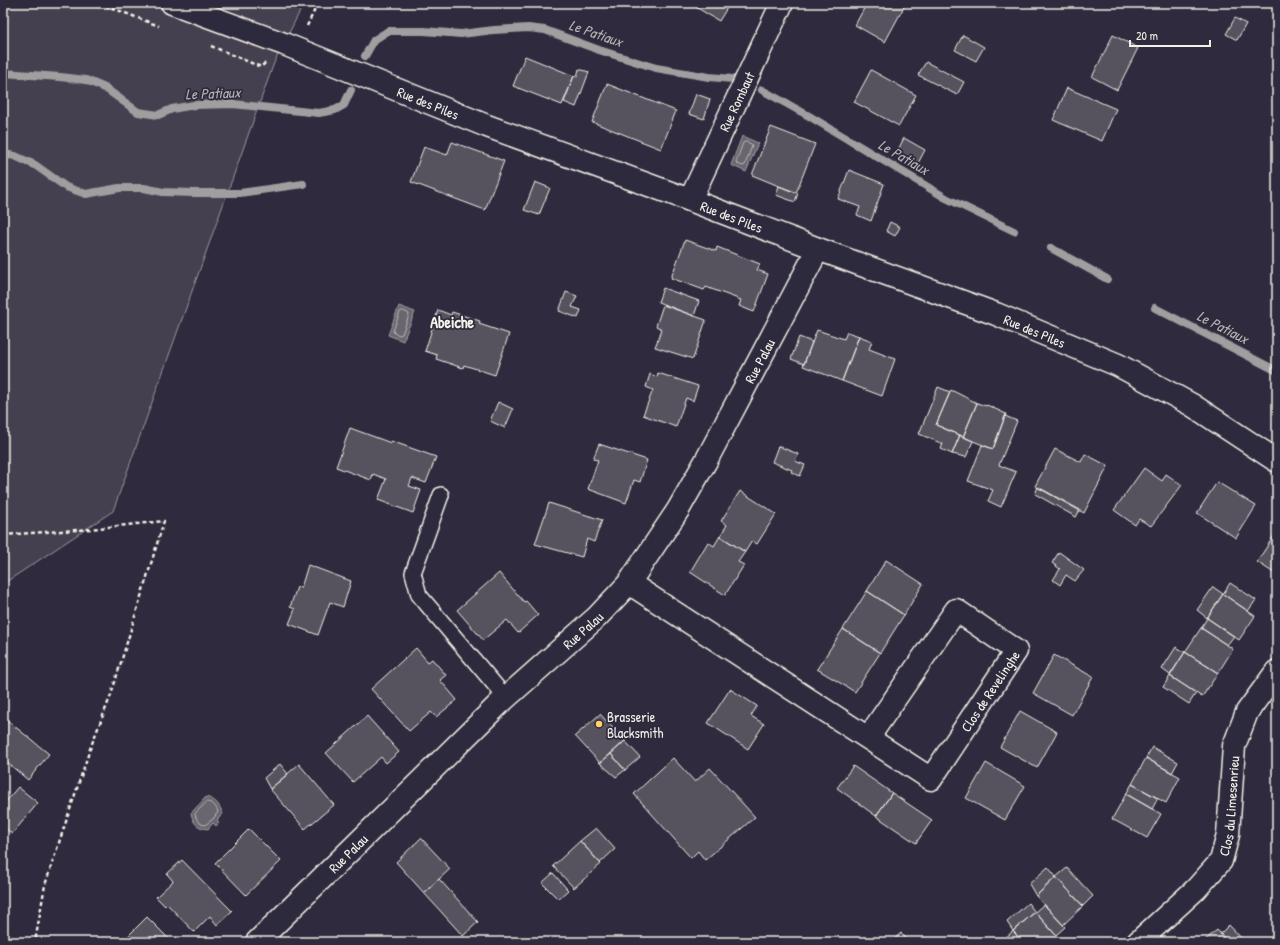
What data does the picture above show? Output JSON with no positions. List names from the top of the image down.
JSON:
{
  "streets": {
    "street": [
      "Rue Rombaut",
      "Rue des Piles",
      "Rue Palau",
      "Clos de Revelinghe",
      "Clos du Limesenrieu"
    ]
  },
  "crossings": [
    ["Rue Rombaut", "Rue des Piles"],
    ["Rue des Piles", "Rue Palau"],
    ["Rue Palau", "Clos de Revelinghe"]
  ],
  "districts": ["Abeiche"],
  "water": ["Le Patiaux"],
  "places": ["Brasserie Blacksmith"],
  "scale_bar": "20 m"
}
